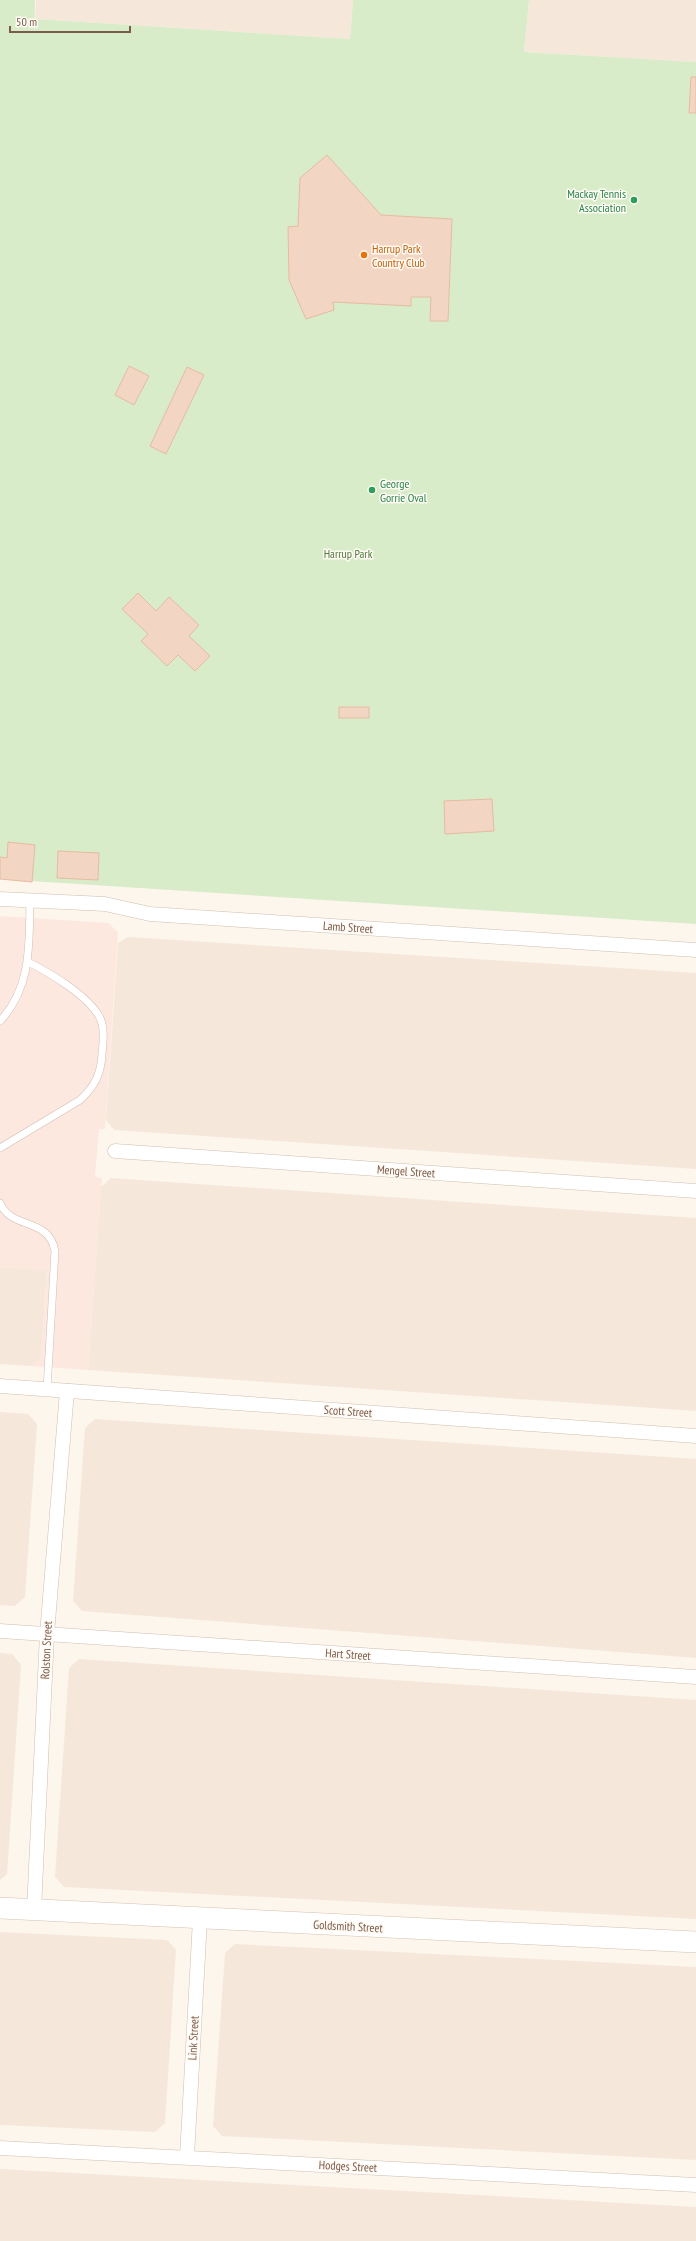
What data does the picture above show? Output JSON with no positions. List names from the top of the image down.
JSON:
{
  "streets": {
    "street": [
      "Lamb Street",
      "Mengel Street",
      "Scott Street",
      "Rolston Street",
      "Hart Street",
      "Goldsmith Street",
      "Link Street",
      "Hodges Street"
    ]
  },
  "crossings": [
    ["Scott Street", "Rolston Street"],
    ["Rolston Street", "Hart Street"],
    ["Rolston Street", "Goldsmith Street"],
    ["Goldsmith Street", "Link Street"],
    ["Link Street", "Hodges Street"]
  ],
  "parks": ["Harrup Park"],
  "places": ["Mackay Tennis Association", "Harrup Park Country Club", "George Gorrie Oval"],
  "scale_bar": "50 m"
}
